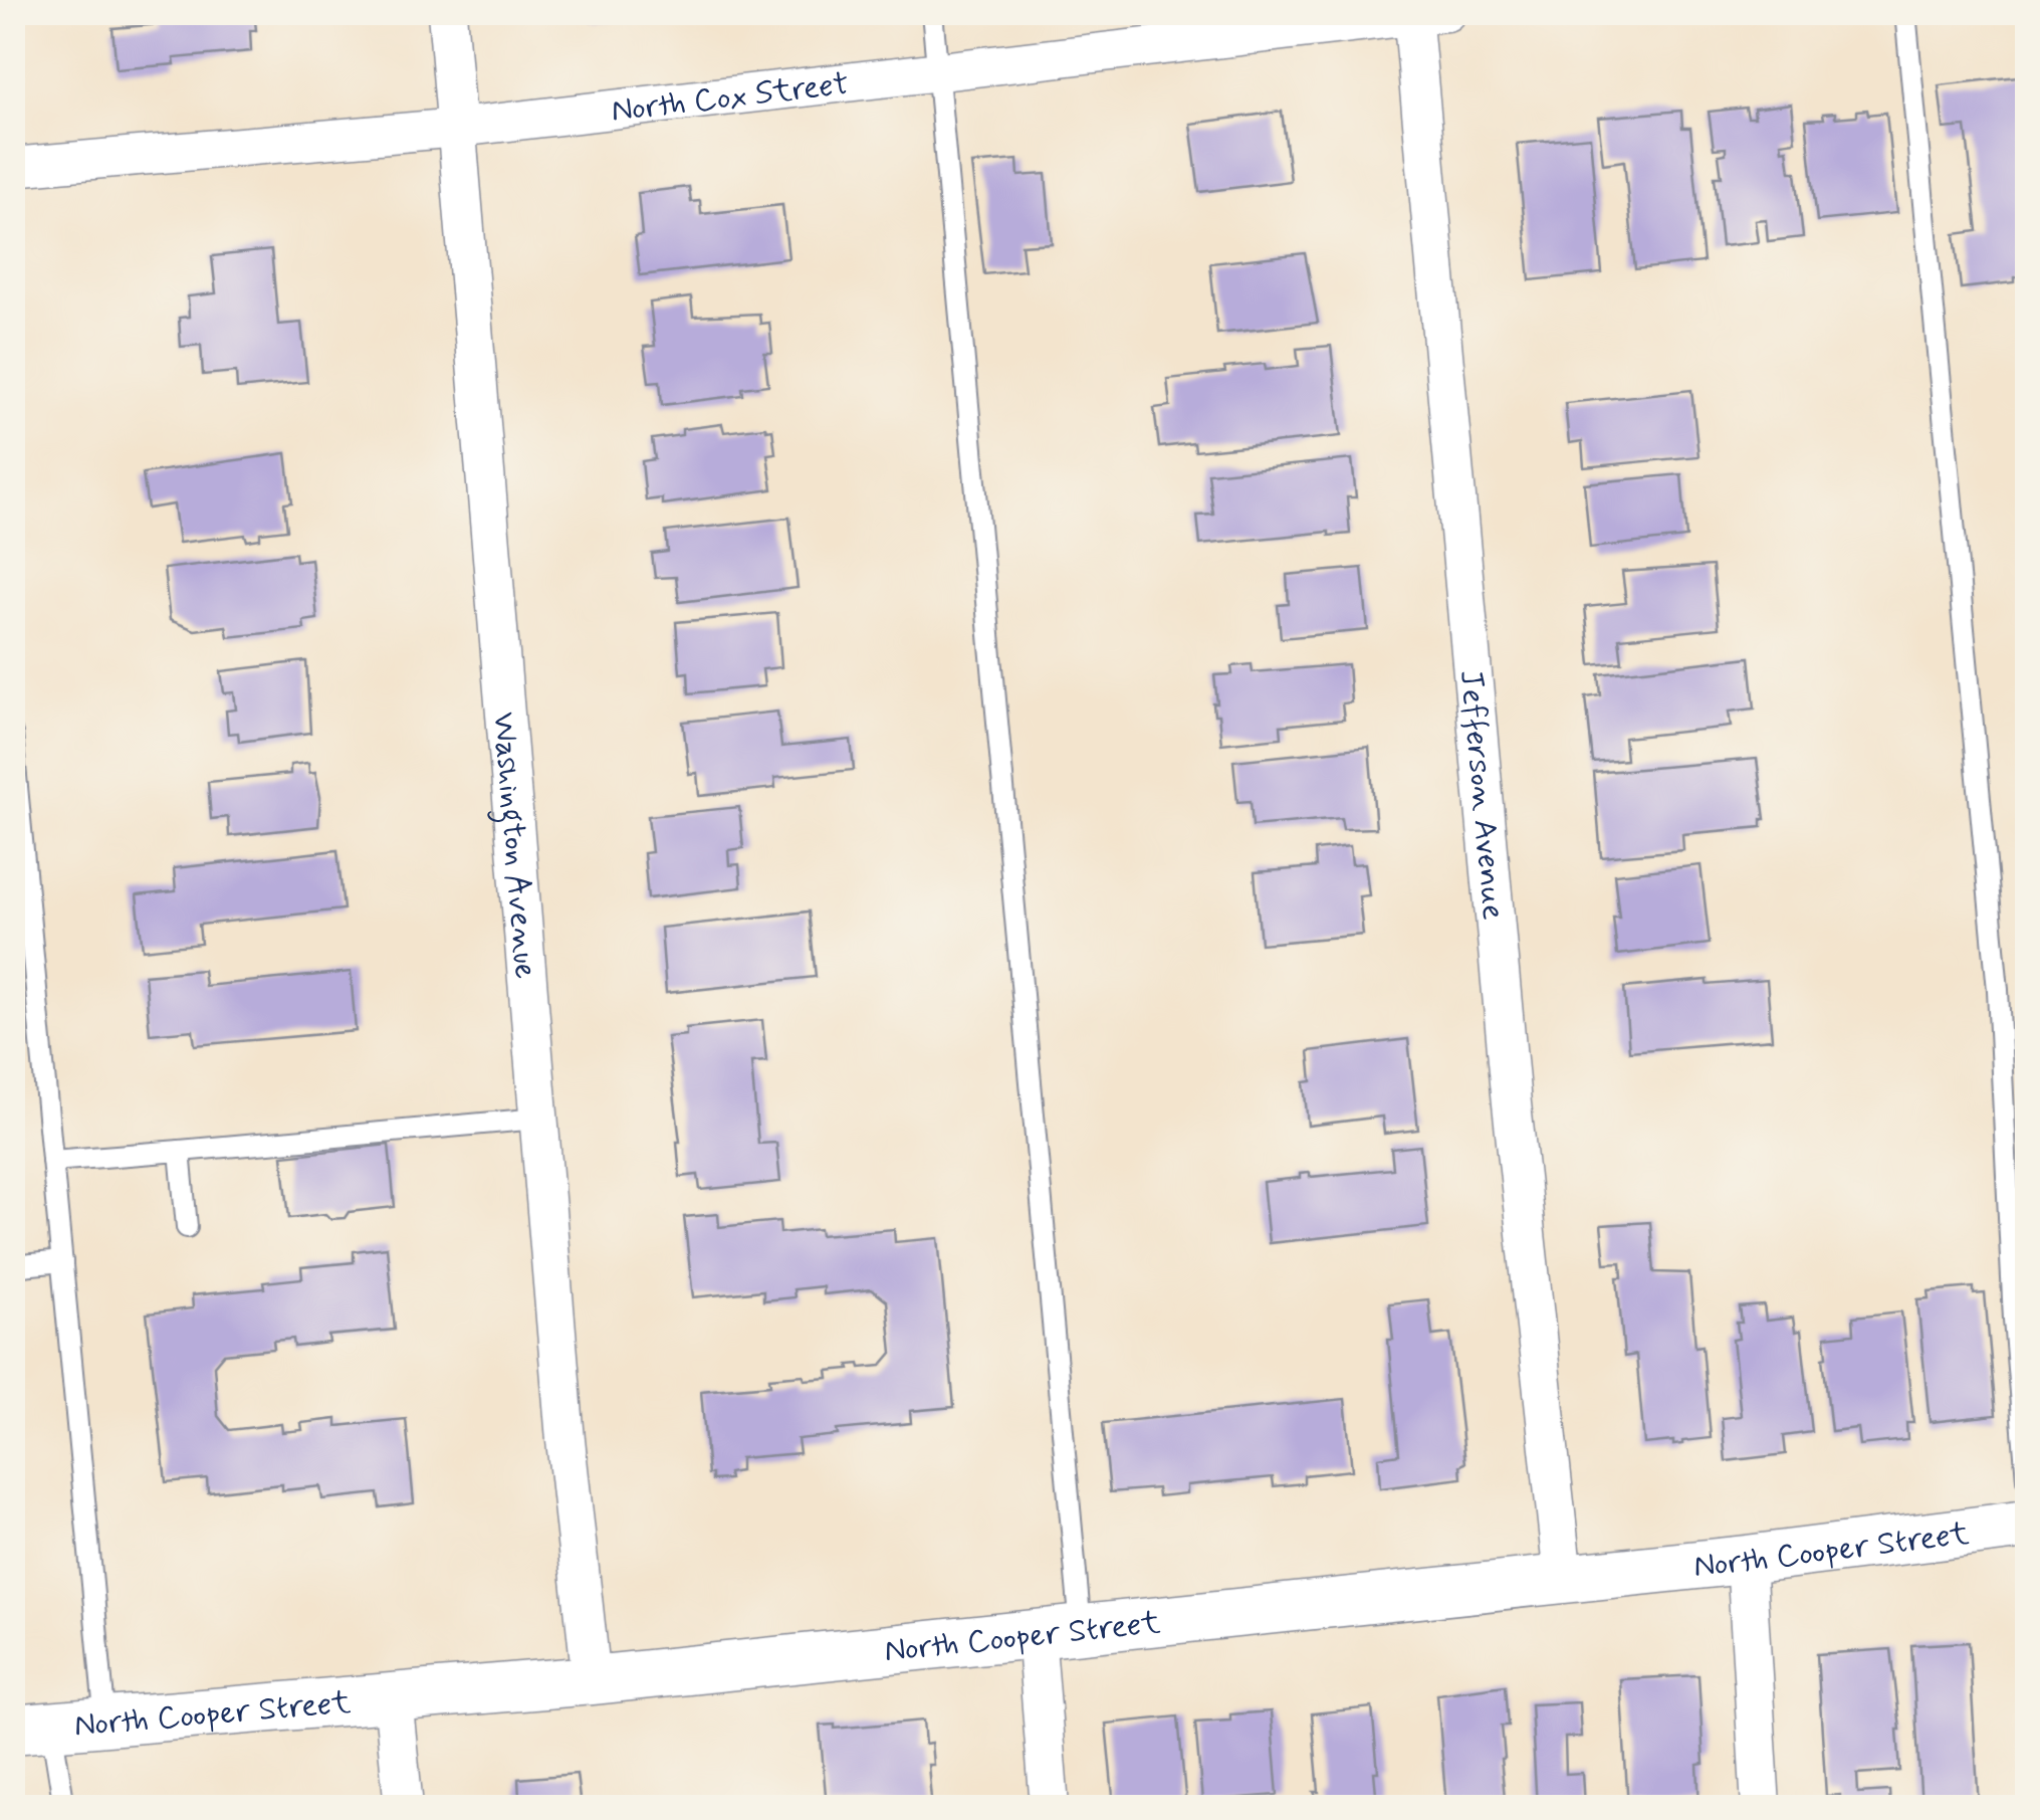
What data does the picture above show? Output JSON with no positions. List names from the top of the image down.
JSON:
{
  "streets": {
    "street": [
      "North Cox Street",
      "Jefferson Avenue",
      "Washington Avenue",
      "North Cooper Street"
    ]
  },
  "crossings": [
    ["North Cox Street", "Jefferson Avenue"],
    ["North Cox Street", "Washington Avenue"],
    ["Jefferson Avenue", "North Cooper Street"],
    ["Washington Avenue", "North Cooper Street"]
  ]
}
